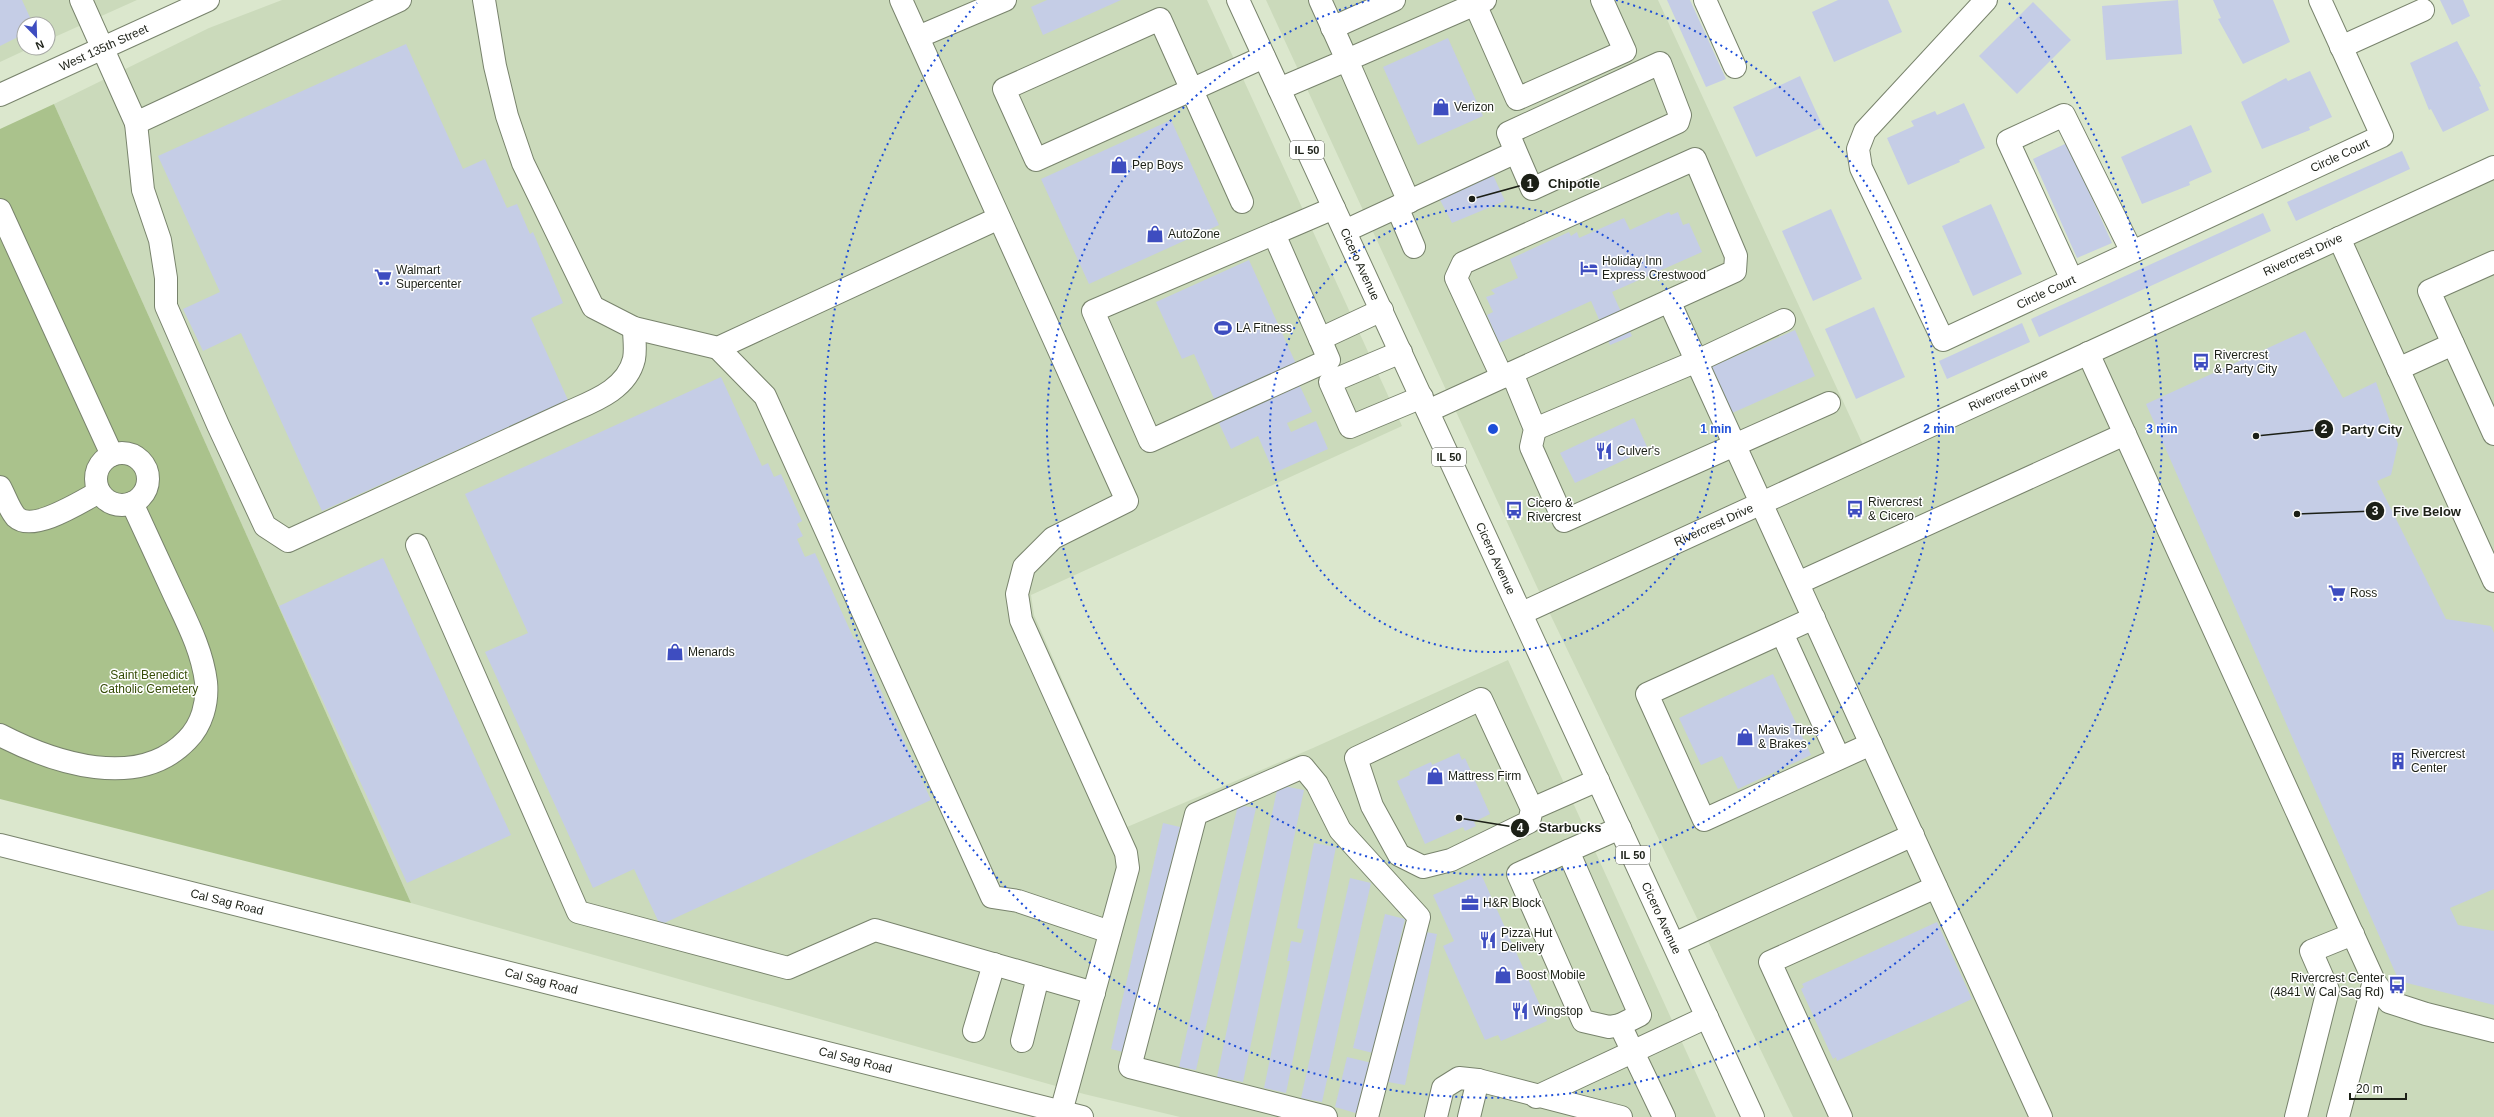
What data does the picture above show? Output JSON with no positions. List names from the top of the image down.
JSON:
{
  "streets": {
    "street": [
      "West 135th Street",
      "IL 50",
      "Circle Court",
      "Rivercrest Drive",
      "Cicero Avenue",
      "Cal Sag Road"
    ]
  },
  "crossings": [
    ["Rivercrest Drive", "Cicero Avenue"]
  ],
  "parks": ["Saint Benedict Catholic Cemetery"],
  "places": {
    "shop": [
      "Verizon",
      "Pep Boys",
      "AutoZone",
      "Menards",
      "Mavis Tires & Brakes",
      "Mattress Firm",
      "Boost Mobile"
    ],
    "other": [
      "Chipotle",
      "Party City",
      "Five Below",
      "Starbucks"
    ],
    "hotel": ["Holiday Inn Express Crestwood"],
    "supermarket": ["Walmart Supercenter", "Ross"],
    "sports": ["LA Fitness"],
    "bus stop": [
      "Rivercrest & Party City",
      "Rivercrest & Cicero",
      "Cicero & Rivercrest",
      "Rivercrest Center (4841 W Cal Sag Rd)"
    ],
    "restaurant": ["Culver's", "Pizza Hut Delivery", "Wingstop"],
    "building": ["Rivercrest Center"],
    "office": ["H&R Block"]
  },
  "scale_bar": "20 m",
  "north": "bottom right",
  "rings": ["1 min", "2 min", "3 min"]
}
